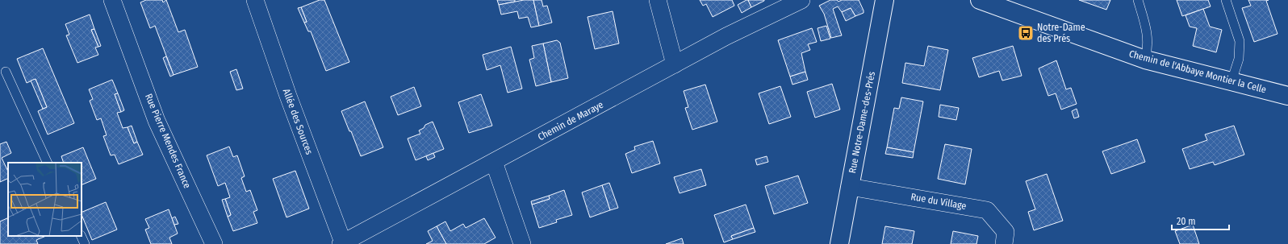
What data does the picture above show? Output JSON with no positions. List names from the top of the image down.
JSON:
{
  "streets": {
    "street": [
      "Chemin de l'Abbaye Montier la Celle",
      "Chemin de Maraye",
      "Allée des Sources",
      "Rue Notre-Dame-des-Prés",
      "Rue Pierre Mendes France",
      "Rue du Village"
    ]
  },
  "crossings": [
    ["Chemin de Maraye", "Allée des Sources"],
    ["Rue Notre-Dame-des-Prés", "Rue du Village"]
  ],
  "places": {
    "bus stop": ["Notre-Dame des Prés"]
  },
  "scale_bar": "20 m"
}
